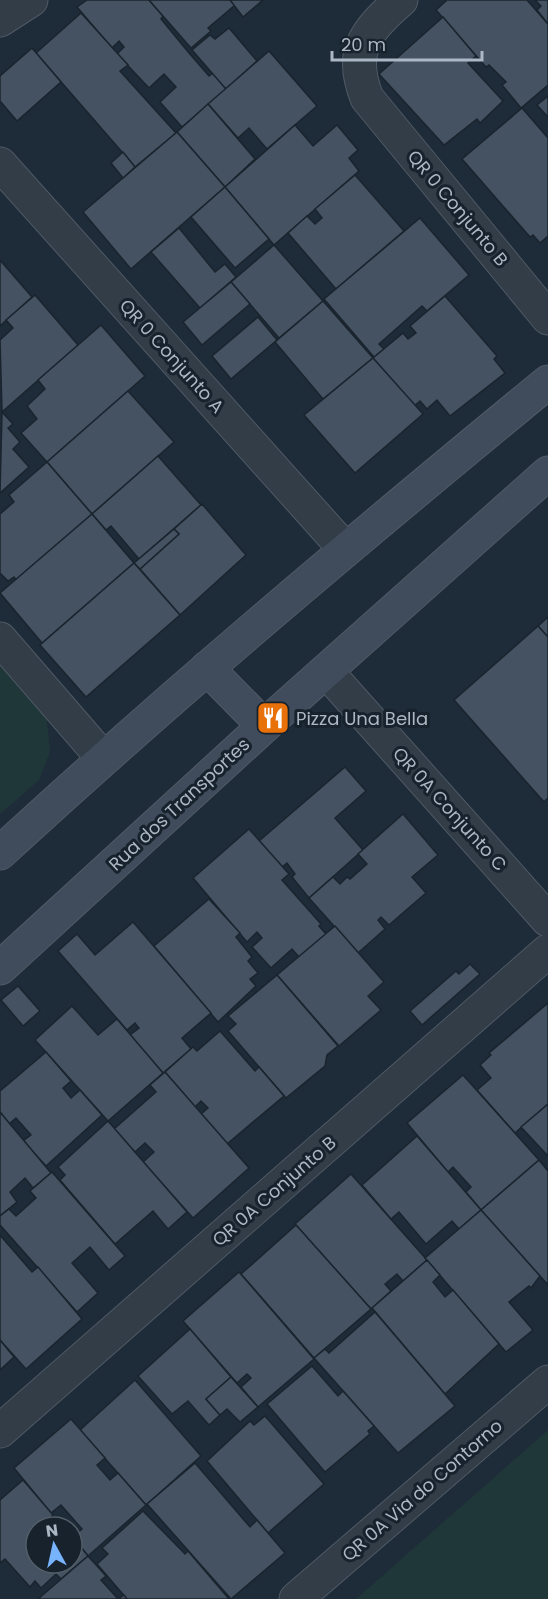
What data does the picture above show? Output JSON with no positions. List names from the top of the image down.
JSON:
{
  "streets": {
    "street": [
      "QR 0 Conjunto B",
      "QR 0 Conjunto A",
      "Rua dos Transportes",
      "QR 0A Conjunto C",
      "QR 0A Conjunto B",
      "QR 0A Via do Contorno"
    ]
  },
  "crossings": [
    ["Rua dos Transportes", "QR 0A Conjunto C"]
  ],
  "places": {
    "restaurant": ["Pizza Una Bella"]
  },
  "scale_bar": "20 m",
  "north": "top"
}
